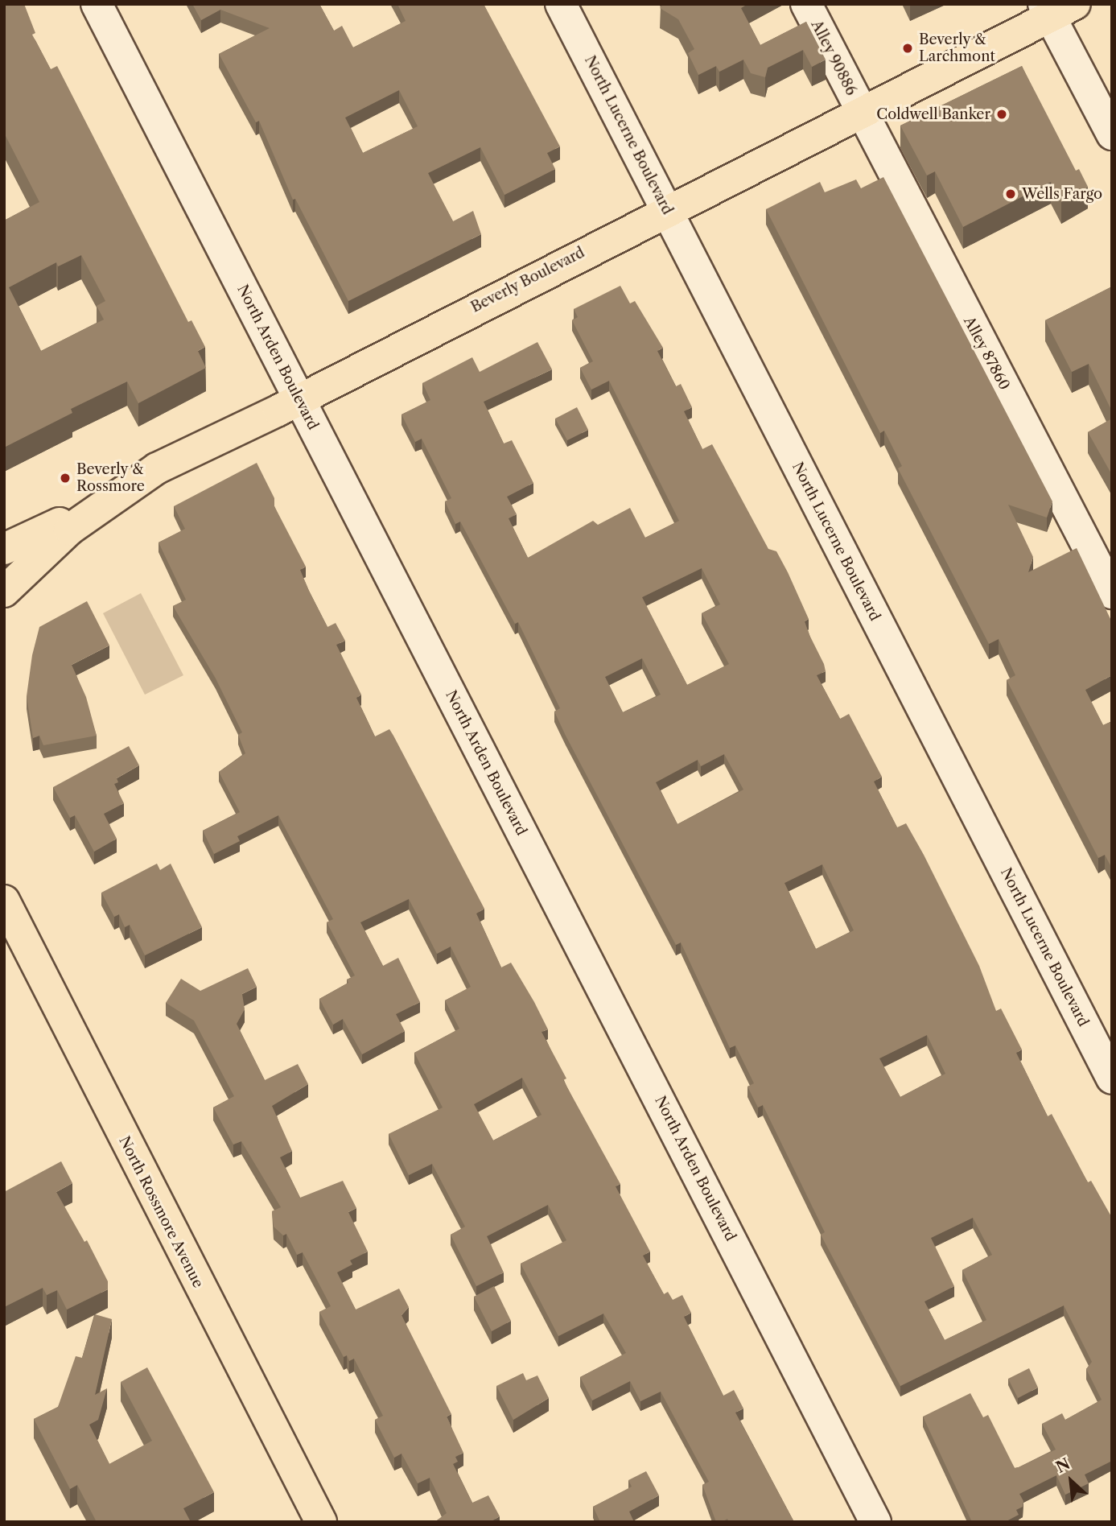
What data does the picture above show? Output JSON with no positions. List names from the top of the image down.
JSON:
{
  "streets": {
    "main road": ["Beverly Boulevard", "North Rossmore Avenue"],
    "street": [
      "Alley 90886",
      "North Lucerne Boulevard",
      "Alley 87860",
      "North Arden Boulevard"
    ]
  },
  "crossings": [
    ["Alley 90886", "Beverly Boulevard"],
    ["Alley 90886", "Alley 87860"],
    ["North Lucerne Boulevard", "Beverly Boulevard"],
    ["Beverly Boulevard", "Alley 87860"],
    ["Beverly Boulevard", "North Arden Boulevard"]
  ],
  "places": [
    "Beverly & Larchmont",
    "Coldwell Banker",
    "Wells Fargo",
    "Beverly & Rossmore"
  ],
  "north": "top left"
}
